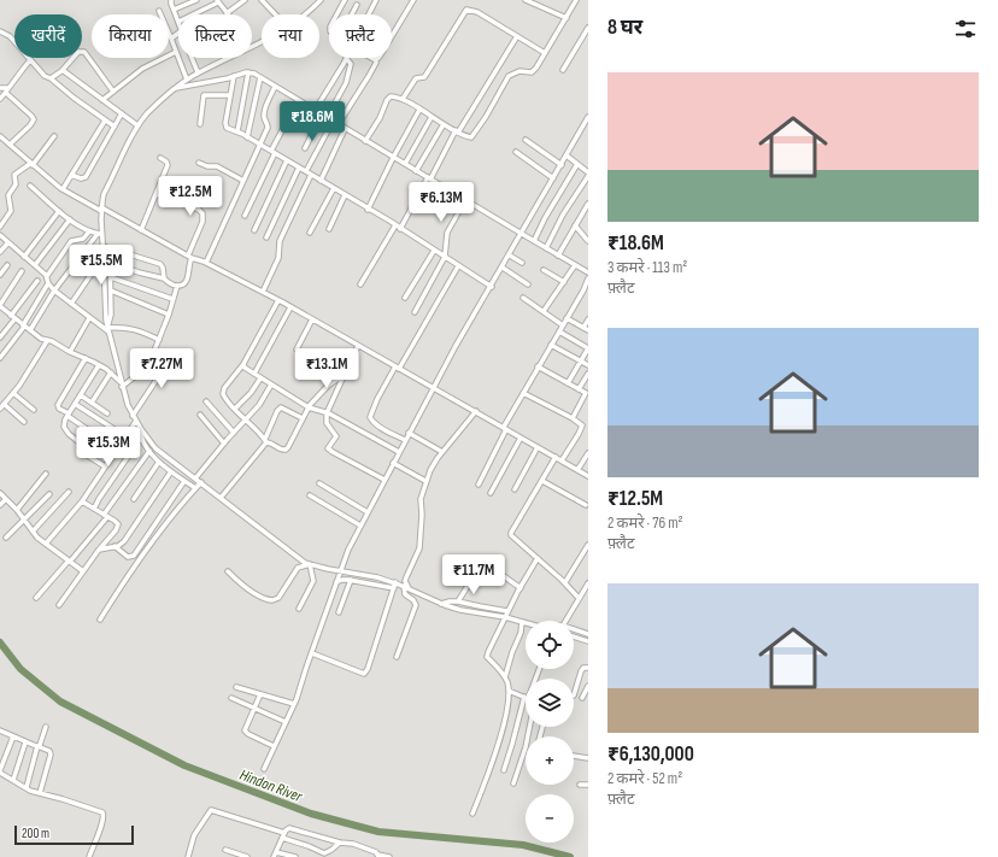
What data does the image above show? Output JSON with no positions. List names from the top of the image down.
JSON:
{
  "water": ["Hindon River"],
  "scale_bar": "200 m",
  "page": {
    "heading": "8 घर",
    "chip": [
      "खरीदें",
      "किराया",
      "फ़िल्टर",
      "नया",
      "फ़्लैट"
    ],
    "list": [
      {
        "name": "₹18.6M",
        "note": "3 कमरे · 113 m² · फ़्लैट"
      },
      {
        "name": "₹12.5M",
        "note": "2 कमरे · 76 m² · फ़्लैट"
      },
      {
        "name": "₹6,130,000",
        "note": "2 कमरे · 52 m² · फ़्लैट"
      }
    ],
    "price": [
      "₹18.6M",
      "₹12.5M",
      "₹6.13M",
      "₹15.5M",
      "₹7.27M",
      "₹13.1M",
      "₹15.3M",
      "₹11.7M"
    ],
    "map_buttons": ["+", "−"],
    "scale": "200 m"
  }
}
